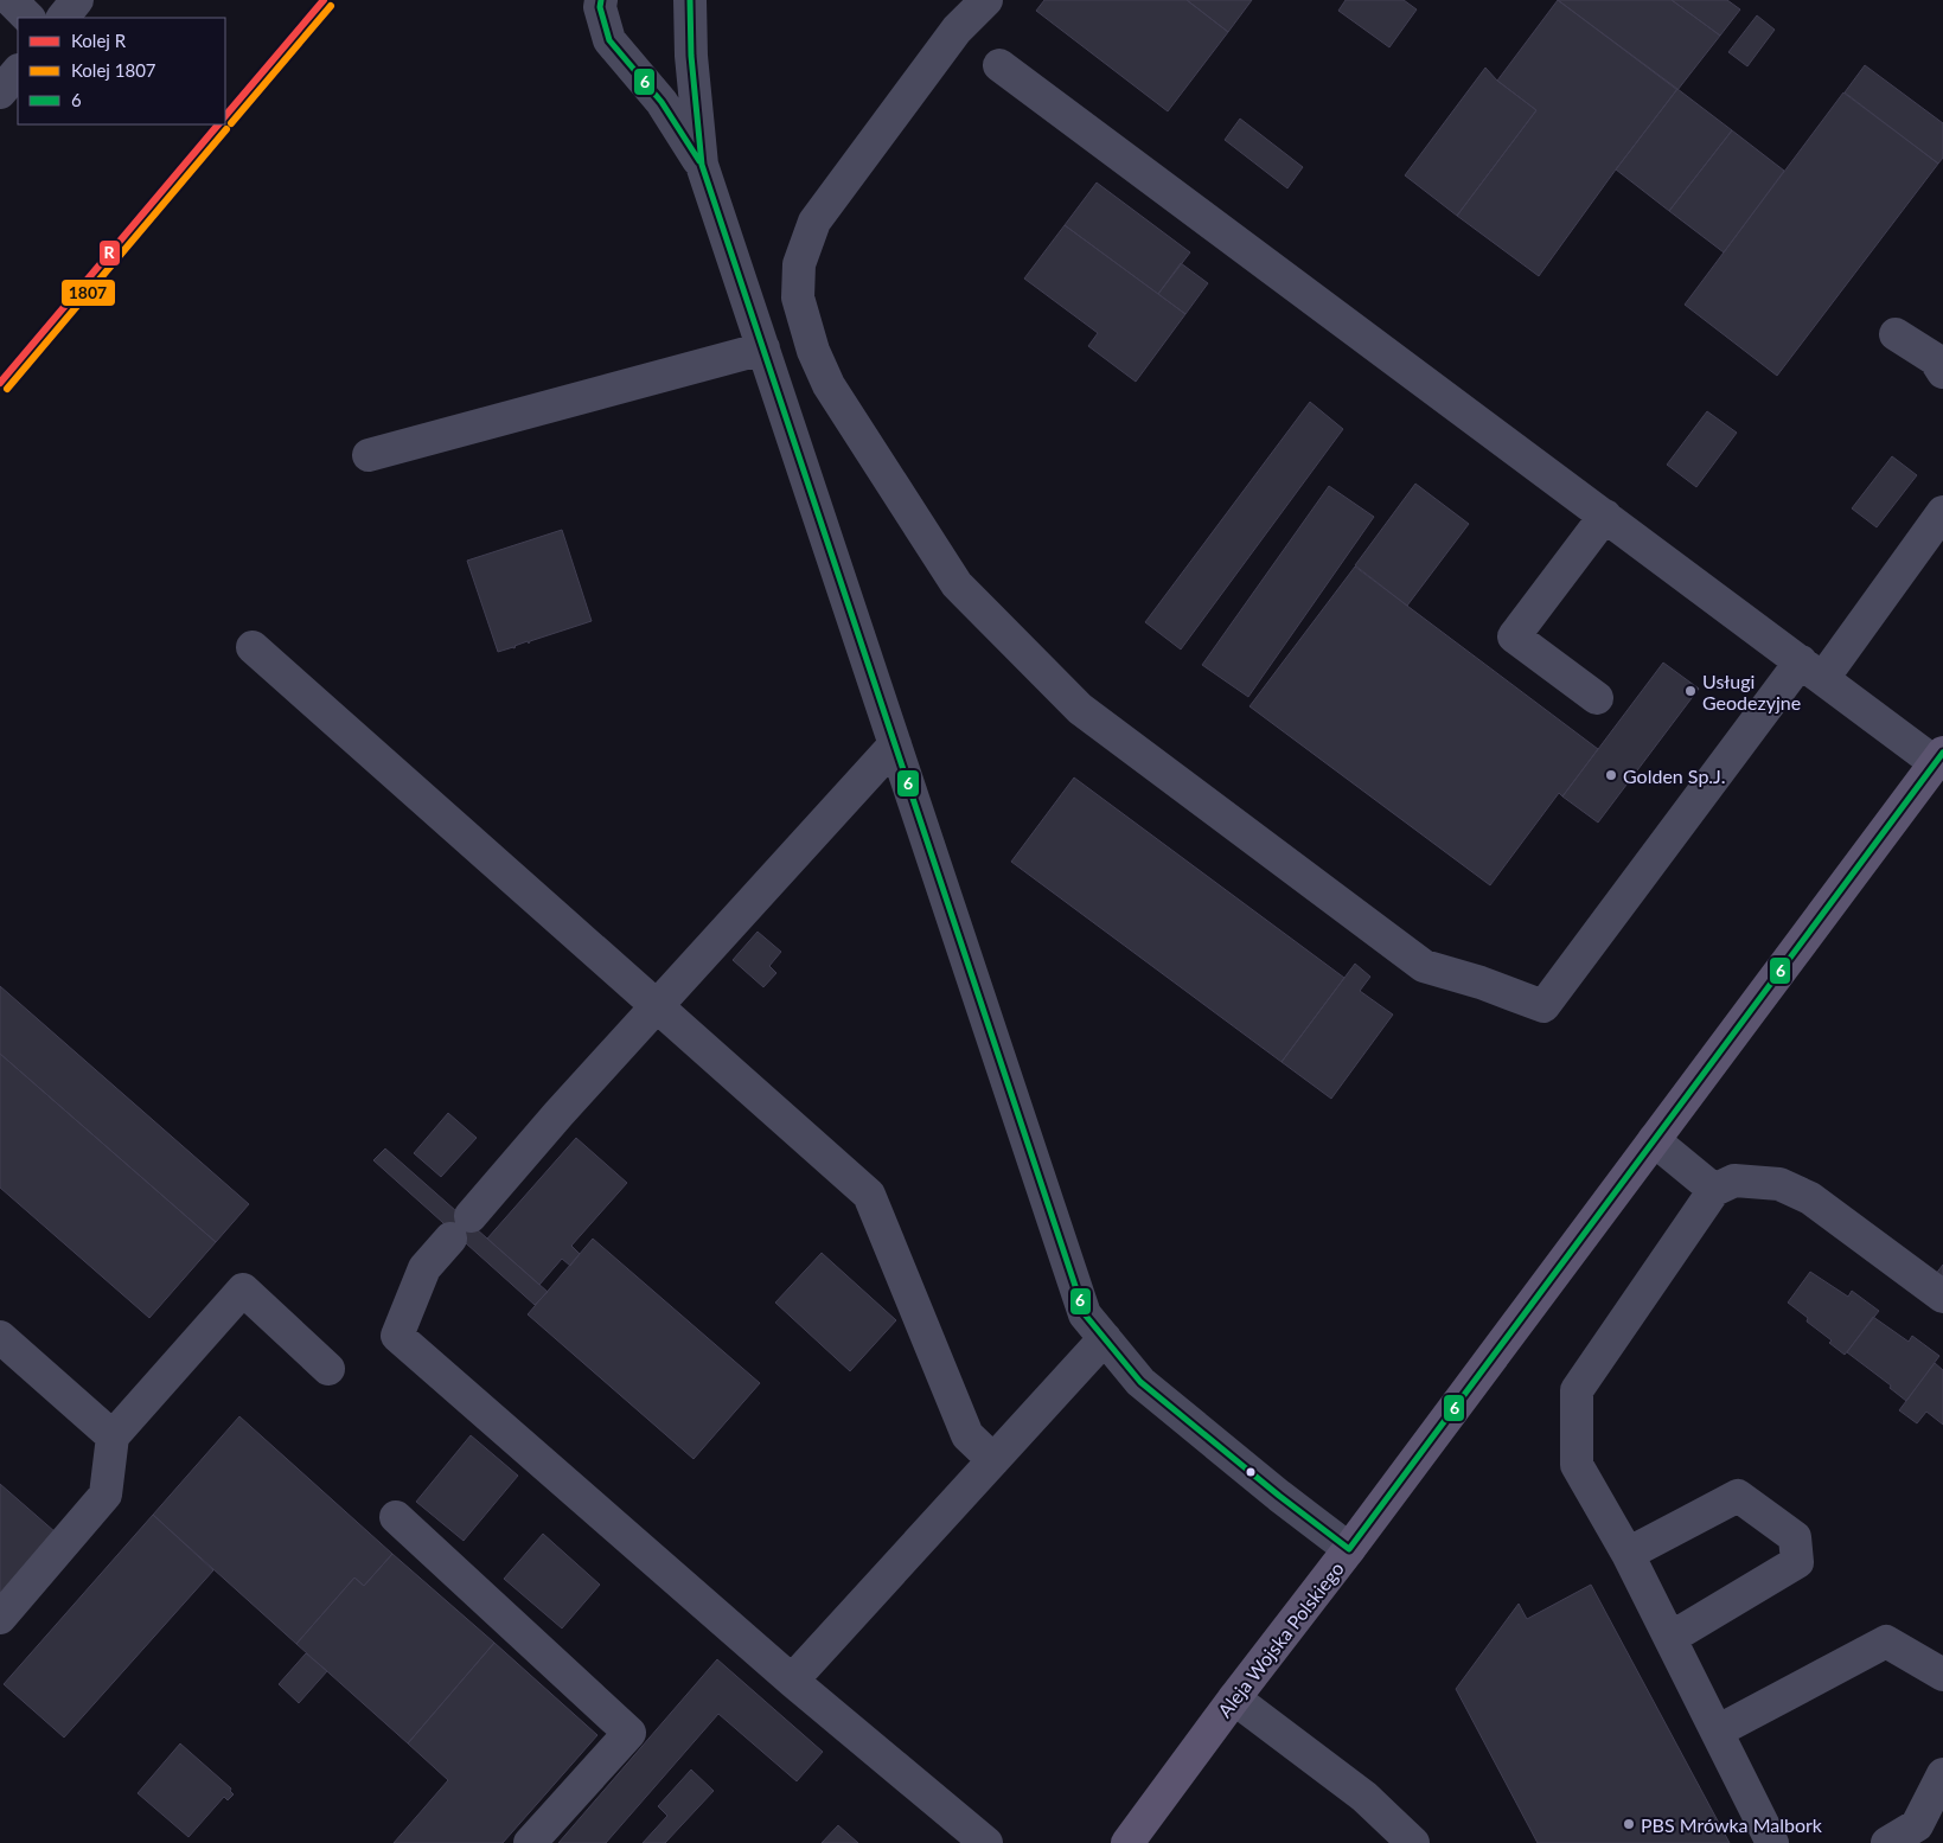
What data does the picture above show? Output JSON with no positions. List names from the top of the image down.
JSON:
{
  "streets": {
    "main road": ["Aleja Wojska Polskiego"]
  },
  "places": ["Usługi Geodezyjne", "Golden Sp.J.", "PBS Mrówka Malbork"],
  "lines": ["rail line R", "transit line 6", "rail line 1807"],
  "legend": ["Kolej R", "Kolej 1807", "6"]
}
